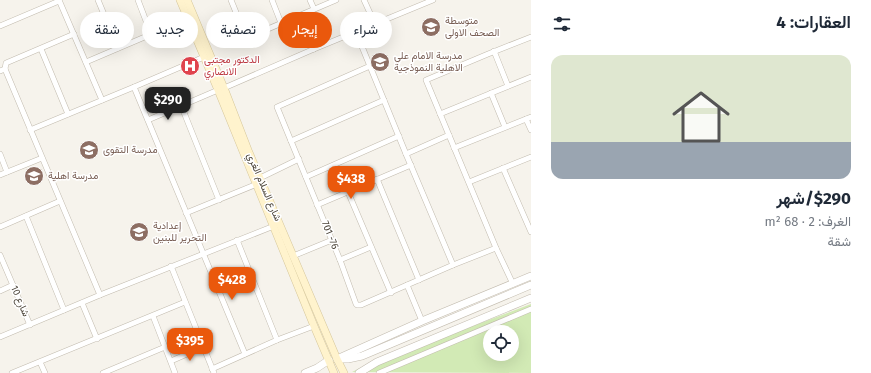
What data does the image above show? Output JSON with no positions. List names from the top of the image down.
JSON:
{
  "streets": {
    "main road": ["شارع السلام الغري"],
    "street": ["701 -76", "شارع 10"]
  },
  "places": {
    "school or university": [
      "متوسطة الصحف الاولى",
      "مدرسة الامام علي الاهلية النموذجية",
      "مدرسة التقوى",
      "مدرسة اهلية",
      "إعدادية التحرير للبنين"
    ],
    "hospital": ["الدكتور مجتبى الانصاري"]
  },
  "page": {
    "heading": "العقارات: 4",
    "chip": [
      "شراء",
      "إيجار",
      "تصفية",
      "جديد",
      "شقة"
    ],
    "list": [
      {
        "name": "$290/شهر",
        "note": "الغرف: 2 · 68 m² · شقة"
      }
    ],
    "price": [
      "$290",
      "$438",
      "$428",
      "$395"
    ]
  }
}
